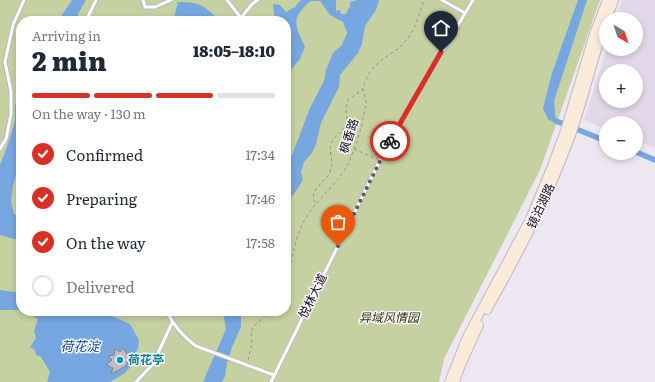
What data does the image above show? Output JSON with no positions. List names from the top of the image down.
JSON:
{
  "streets": {
    "street": ["镜泊湖路"],
    "lane": ["悦林大道"],
    "path": ["枫香路"]
  },
  "water": ["荷花淀"],
  "parks": ["异域风情园"],
  "places": ["荷花亭"],
  "north": "bottom right",
  "page": {
    "map_buttons": ["+", "−"],
    "heading": ["2 min", "Arriving in", "18:05–18:10"],
    "bar": "On the way · 130 m",
    "list": [
      ["Confirmed", "17:34"],
      ["Preparing", "17:46"],
      ["On the way", "17:58"],
      "Delivered"
    ]
  }
}
